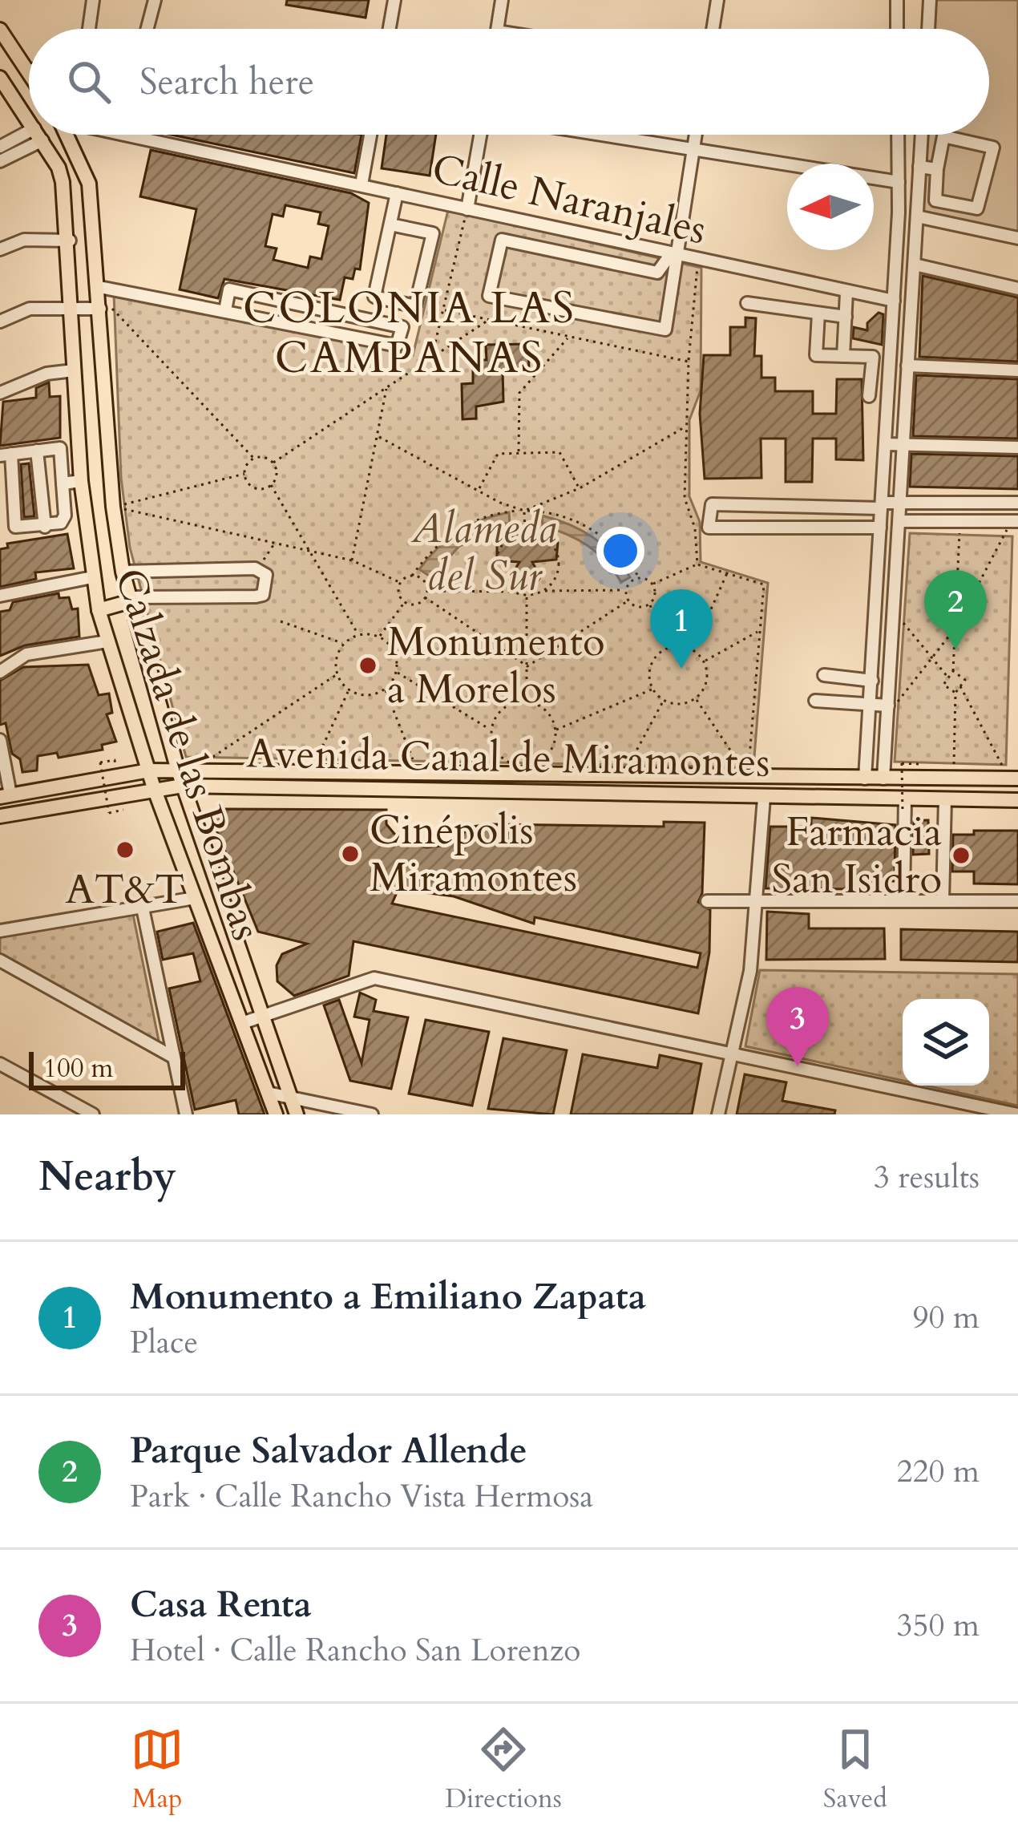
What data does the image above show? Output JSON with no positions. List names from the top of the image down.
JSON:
{
  "streets": {
    "main road": ["Calzada de las Bombas", "Avenida Canal de Miramontes"],
    "street": ["Calle Naranjales"]
  },
  "crossings": [
    ["Calzada de las Bombas", "Avenida Canal de Miramontes"]
  ],
  "districts": ["COLONIA LAS CAMPANAS"],
  "parks": ["Alameda del Sur"],
  "places": [
    "Monumento a Morelos",
    "AT&T",
    "Cinépolis Miramontes",
    "Farmacia San Isidro"
  ],
  "scale_bar": "100 m",
  "north": "left",
  "page": {
    "search": "Search here",
    "pins": ["2", "1", "3"],
    "scale": "100 m",
    "heading": ["Nearby", "3 results"],
    "list": [
      {
        "mark": "1",
        "name": "Monumento a Emiliano Zapata",
        "note": "Place",
        "value": "90 m"
      },
      {
        "mark": "2",
        "name": "Parque Salvador Allende",
        "note": "Park · Calle Rancho Vista Hermosa",
        "value": "220 m"
      },
      {
        "mark": "3",
        "name": "Casa Renta",
        "note": "Hotel · Calle Rancho San Lorenzo",
        "value": "350 m"
      }
    ],
    "nav": ["Map", "Directions", "Saved"]
  }
}
